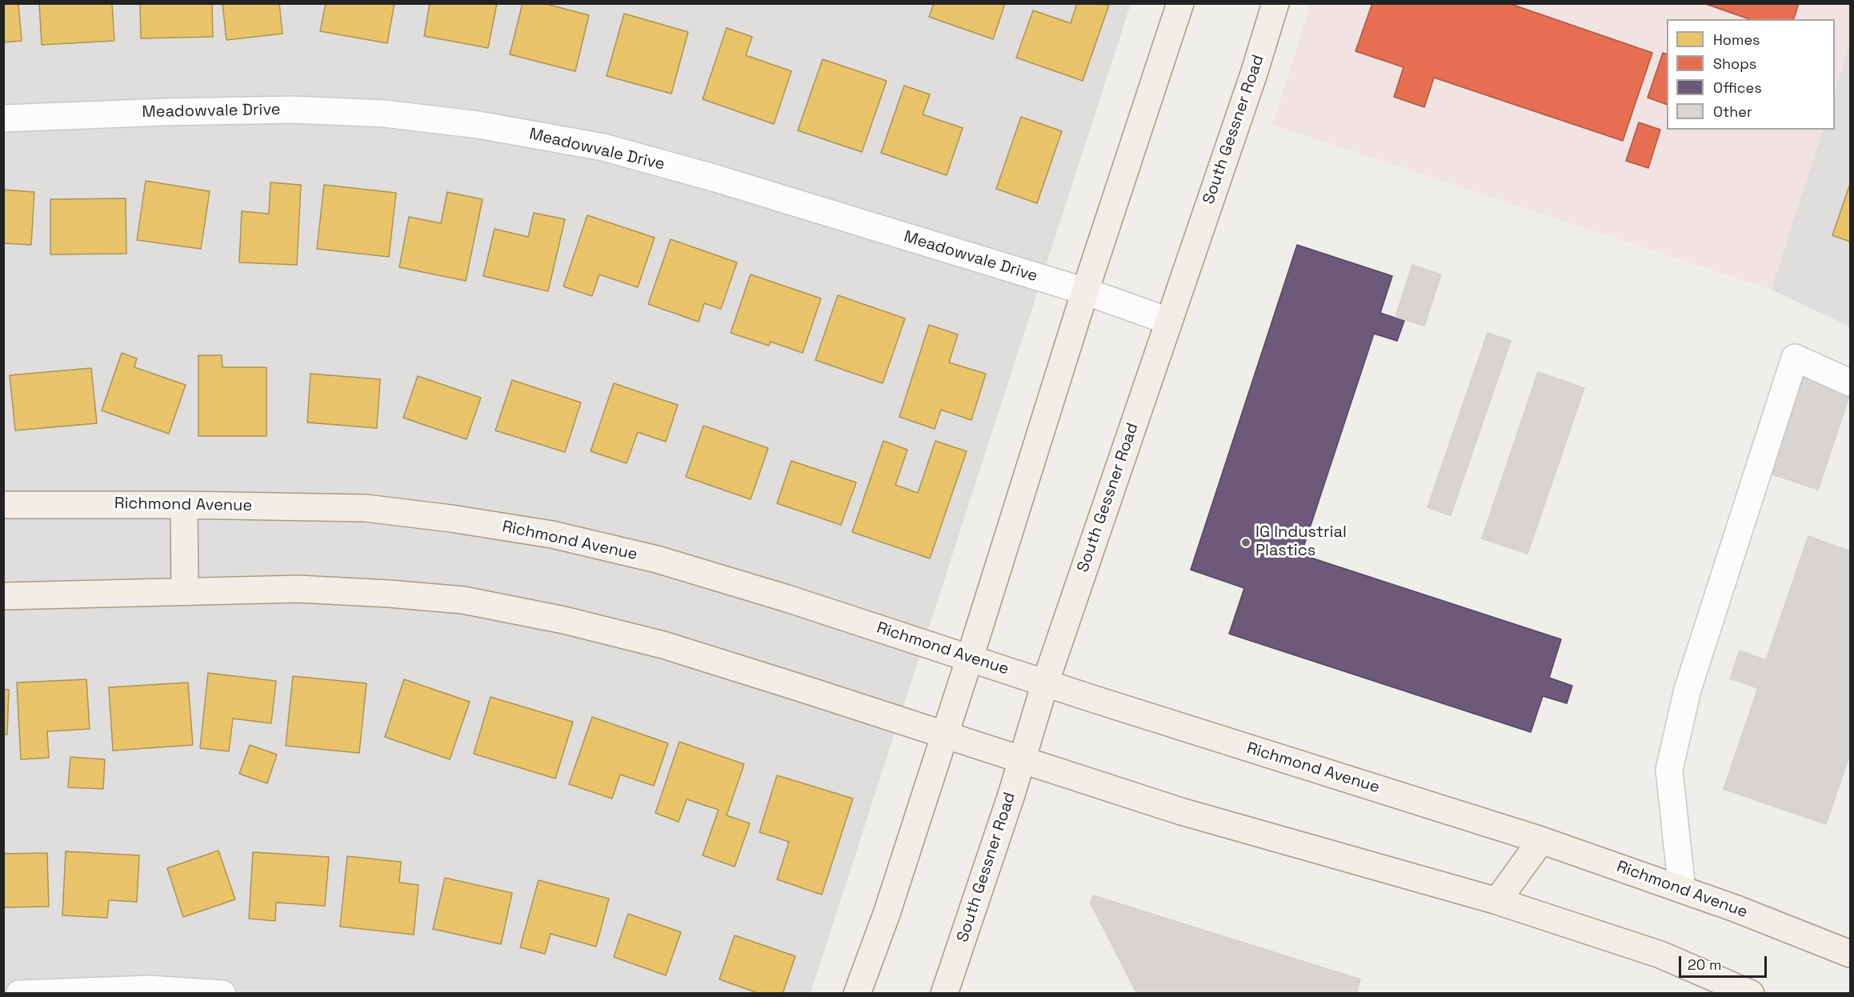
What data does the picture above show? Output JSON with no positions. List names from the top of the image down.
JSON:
{
  "streets": {
    "main road": ["South Gessner Road", "Richmond Avenue"],
    "street": ["Meadowvale Drive"]
  },
  "crossings": [
    ["Meadowvale Drive", "South Gessner Road"],
    ["South Gessner Road", "Richmond Avenue"]
  ],
  "places": ["IG Industrial Plastics"],
  "legend": [
    "Homes",
    "Shops",
    "Offices",
    "Other"
  ],
  "scale_bar": "20 m"
}
